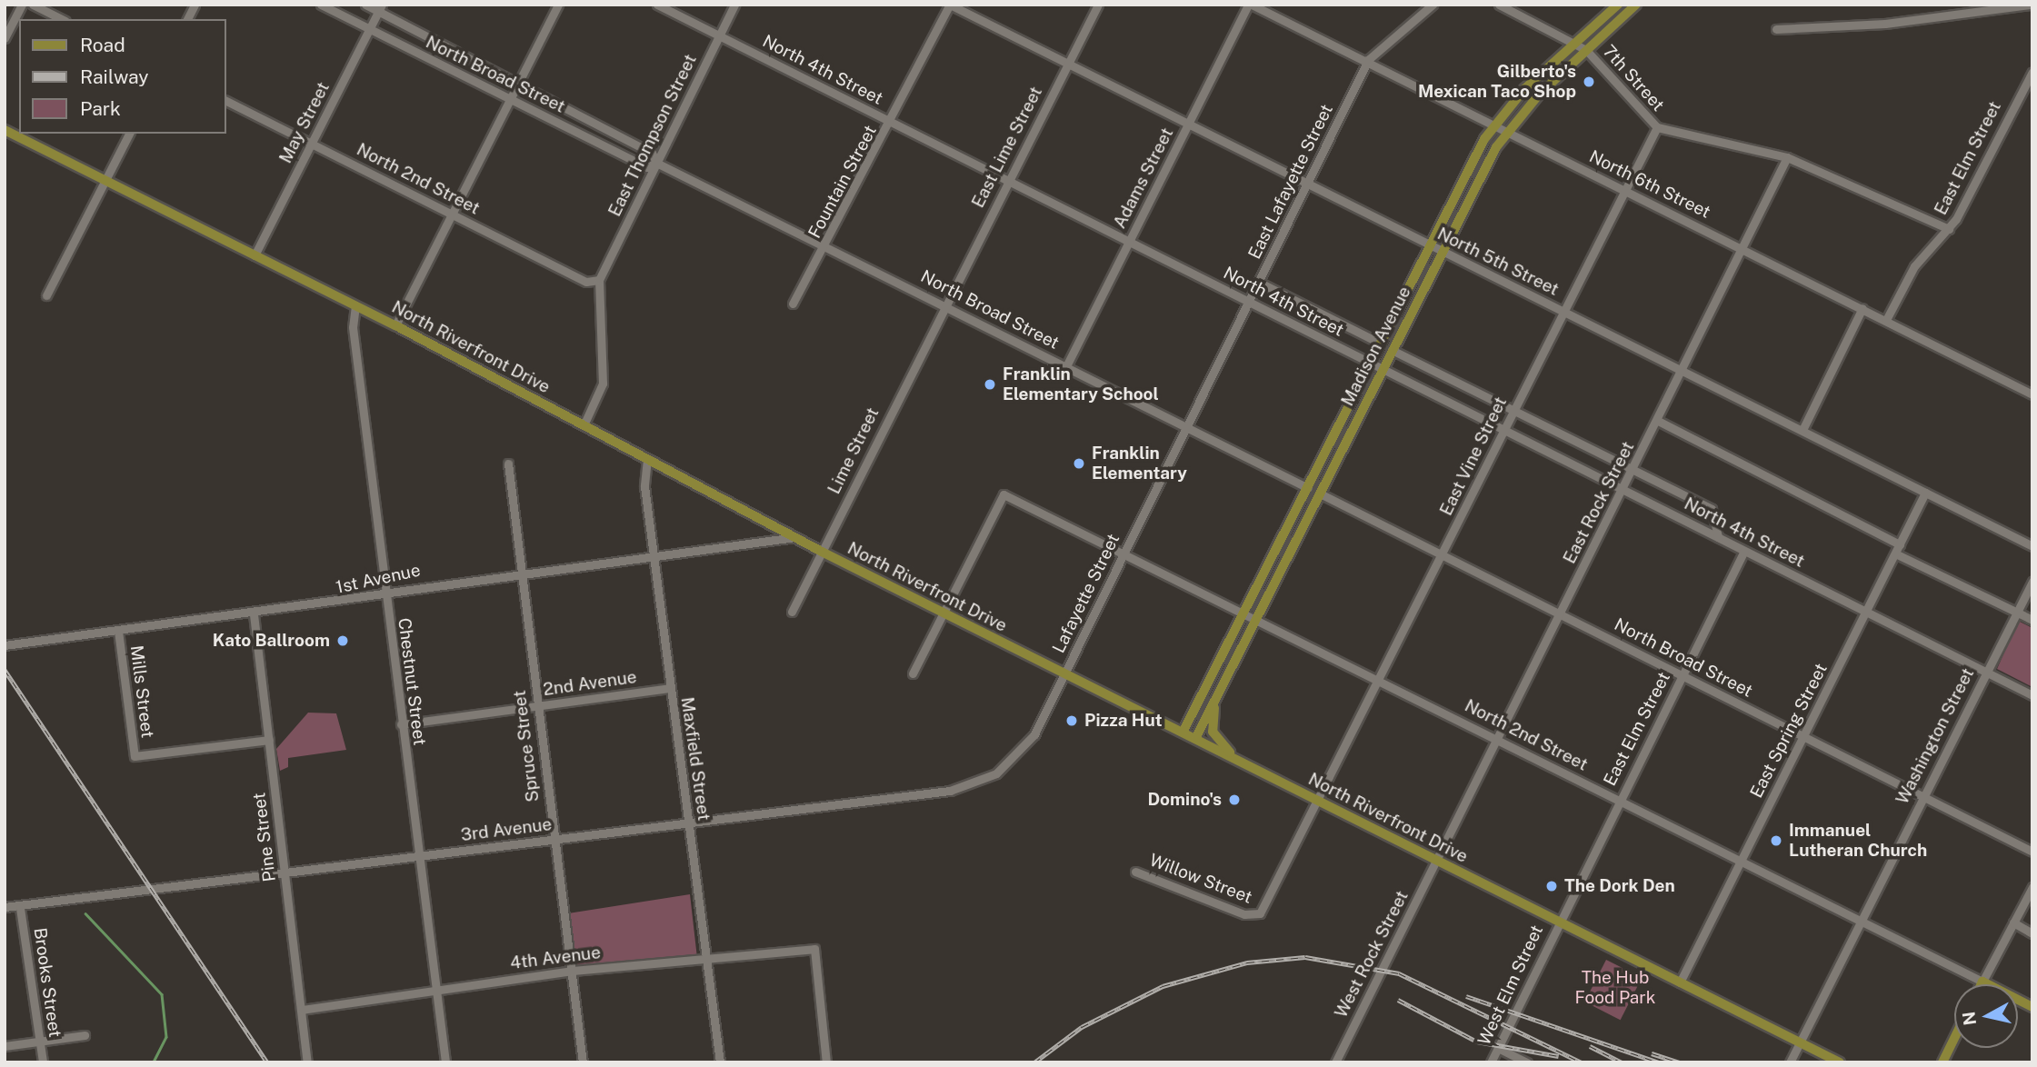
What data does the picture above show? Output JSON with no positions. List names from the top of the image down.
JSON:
{
  "streets": {
    "main road": ["North 2nd Street", "Madison Avenue", "North Riverfront Drive"],
    "street": [
      "North 4th Street",
      "North Broad Street",
      "7th Street",
      "May Street",
      "East Thompson Street",
      "East Lime Street",
      "East Elm Street",
      "Adams Street",
      "Fountain Street",
      "East Lafayette Street",
      "North 6th Street",
      "North 5th Street",
      "Lime Street",
      "East Vine Street",
      "East Rock Street",
      "1st Avenue",
      "Lafayette Street",
      "Chestnut Street",
      "2nd Avenue",
      "Mills Street",
      "East Spring Street",
      "Washington Street",
      "Spruce Street",
      "Maxfield Street",
      "3rd Avenue",
      "Pine Street",
      "Willow Street",
      "West Rock Street",
      "4th Avenue",
      "Brooks Street",
      "West Elm Street"
    ]
  },
  "crossings": [
    ["North 4th Street", "East Thompson Street"],
    ["North 4th Street", "East Lime Street"],
    ["North 4th Street", "East Elm Street"],
    ["North 4th Street", "Adams Street"],
    ["North 4th Street", "Fountain Street"],
    ["North 4th Street", "East Lafayette Street"],
    ["North 4th Street", "Madison Avenue"],
    ["North 4th Street", "East Vine Street"],
    ["North 4th Street", "East Rock Street"],
    ["North 4th Street", "East Spring Street"],
    ["North 4th Street", "Washington Street"],
    ["North Broad Street", "May Street"],
    ["North Broad Street", "East Thompson Street"],
    ["North Broad Street", "East Lime Street"],
    ["North Broad Street", "East Elm Street"],
    ["North Broad Street", "Adams Street"],
    ["North Broad Street", "Fountain Street"],
    ["North Broad Street", "East Lafayette Street"],
    ["North Broad Street", "Madison Avenue"],
    ["North Broad Street", "Lime Street"],
    ["North Broad Street", "East Vine Street"],
    ["North Broad Street", "East Rock Street"],
    ["North Broad Street", "Lafayette Street"],
    ["North Broad Street", "East Spring Street"],
    ["North Broad Street", "Washington Street"],
    ["7th Street", "Madison Avenue"],
    ["7th Street", "East Vine Street"],
    ["May Street", "North 2nd Street"],
    ["May Street", "North Riverfront Drive"],
    ["East Thompson Street", "North 2nd Street"],
    ["East Lime Street", "North 5th Street"],
    ["East Lime Street", "Lime Street"],
    ["East Elm Street", "North 2nd Street"],
    ["East Elm Street", "North 6th Street"],
    ["East Elm Street", "North Riverfront Drive"],
    ["East Elm Street", "West Elm Street"],
    ["Adams Street", "North 6th Street"],
    ["Adams Street", "North 5th Street"],
    ["North 2nd Street", "Madison Avenue"],
    ["North 2nd Street", "North Riverfront Drive"],
    ["North 2nd Street", "East Vine Street"],
    ["North 2nd Street", "East Rock Street"],
    ["North 2nd Street", "Lafayette Street"],
    ["North 2nd Street", "East Spring Street"],
    ["North 2nd Street", "Washington Street"],
    ["Fountain Street", "North 5th Street"],
    ["East Lafayette Street", "North 6th Street"],
    ["East Lafayette Street", "North 5th Street"],
    ["East Lafayette Street", "Lafayette Street"],
    ["North 6th Street", "Madison Avenue"],
    ["North 6th Street", "East Vine Street"],
    ["North 6th Street", "East Rock Street"],
    ["North 5th Street", "Madison Avenue"],
    ["North 5th Street", "East Vine Street"],
    ["North 5th Street", "East Rock Street"],
    ["North 5th Street", "East Spring Street"],
    ["Madison Avenue", "North Riverfront Drive"],
    ["North Riverfront Drive", "Lime Street"],
    ["North Riverfront Drive", "East Vine Street"],
    ["North Riverfront Drive", "East Rock Street"],
    ["North Riverfront Drive", "1st Avenue"],
    ["North Riverfront Drive", "Lafayette Street"],
    ["North Riverfront Drive", "Chestnut Street"],
    ["North Riverfront Drive", "East Spring Street"],
    ["North Riverfront Drive", "Washington Street"],
    ["North Riverfront Drive", "Maxfield Street"],
    ["North Riverfront Drive", "West Rock Street"],
    ["North Riverfront Drive", "West Elm Street"],
    ["East Vine Street", "Willow Street"],
    ["East Rock Street", "West Rock Street"],
    ["1st Avenue", "Chestnut Street"],
    ["1st Avenue", "Mills Street"],
    ["1st Avenue", "Spruce Street"],
    ["1st Avenue", "Maxfield Street"],
    ["1st Avenue", "Pine Street"],
    ["Lafayette Street", "3rd Avenue"],
    ["Chestnut Street", "2nd Avenue"],
    ["Chestnut Street", "3rd Avenue"],
    ["Chestnut Street", "4th Avenue"],
    ["2nd Avenue", "Spruce Street"],
    ["2nd Avenue", "Maxfield Street"],
    ["Mills Street", "Pine Street"],
    ["Spruce Street", "3rd Avenue"],
    ["Spruce Street", "4th Avenue"],
    ["Maxfield Street", "3rd Avenue"],
    ["Maxfield Street", "4th Avenue"],
    ["3rd Avenue", "Pine Street"],
    ["3rd Avenue", "Brooks Street"],
    ["Pine Street", "4th Avenue"]
  ],
  "parks": ["The Hub Food Park"],
  "places": [
    "Gilberto's Mexican Taco Shop",
    "Franklin Elementary School",
    "Franklin Elementary",
    "Kato Ballroom",
    "Pizza Hut",
    "Domino's",
    "Immanuel Lutheran Church",
    "The Dork Den"
  ],
  "legend": ["Road", "Railway", "Park"],
  "north": "left"
}
